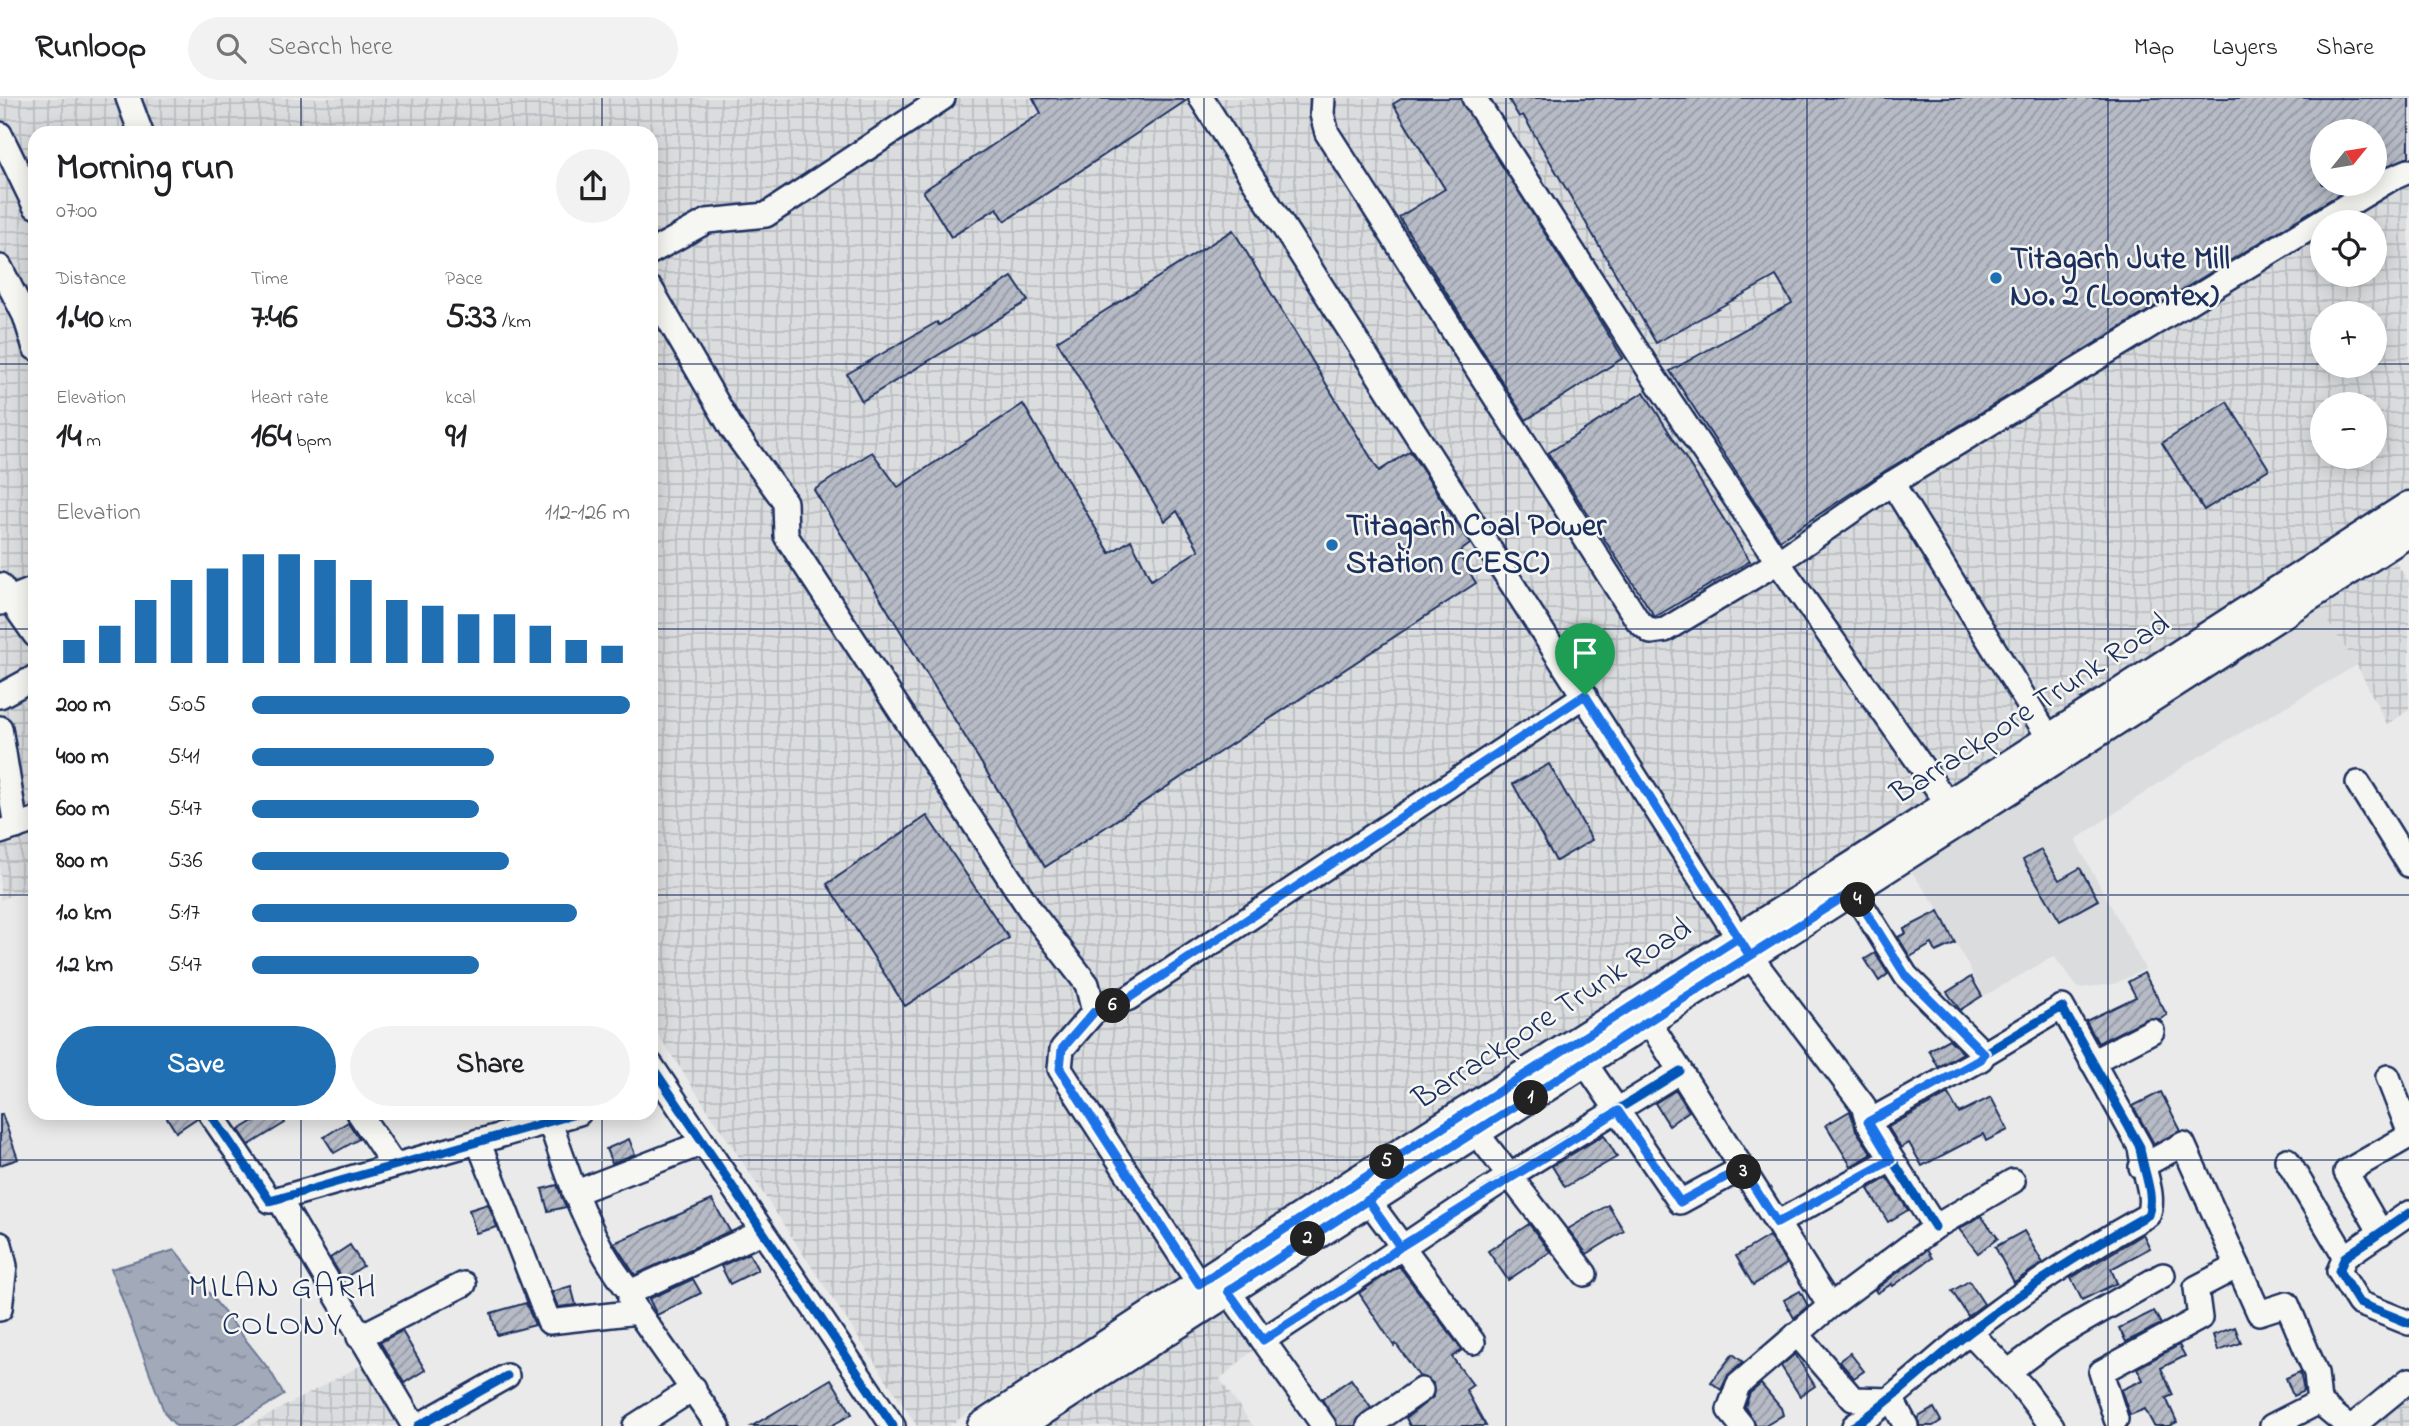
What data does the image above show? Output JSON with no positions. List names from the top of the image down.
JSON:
{
  "streets": {
    "main road": ["Barrackpore Trunk Road"]
  },
  "districts": ["MILAN GARH COLONY"],
  "places": ["Titagarh Jute Mill No. 2 (Loomtex)", "Titagarh Coal Power Station (CESC)"],
  "north": "top right",
  "page": {
    "header": "Runloop",
    "search": "Search here",
    "nav": ["Map", "Layers", "Share"],
    "map_buttons": ["+", "−"],
    "heading": ["Morning run", "07:00"],
    "stats": [
      ["Distance", "1.40 km"],
      ["Time", "7:46"],
      ["Pace", "5:33 /km"],
      ["Elevation", "14 m"],
      ["Heart rate", "164 bpm"],
      ["kcal", "91"]
    ],
    "chart": ["Elevation", "112–126 m"],
    "list": [
      {
        "name": "200 m",
        "note": "5:05"
      },
      {
        "name": "400 m",
        "note": "5:41"
      },
      {
        "name": "600 m",
        "note": "5:47"
      },
      {
        "name": "800 m",
        "note": "5:36"
      },
      {
        "name": "1.0 km",
        "note": "5:17"
      },
      {
        "name": "1.2 km",
        "note": "5:47"
      }
    ],
    "pins": [
      "4",
      "6",
      "1",
      "5",
      "3",
      "2"
    ],
    "buttons": ["Save", "Share"]
  }
}
